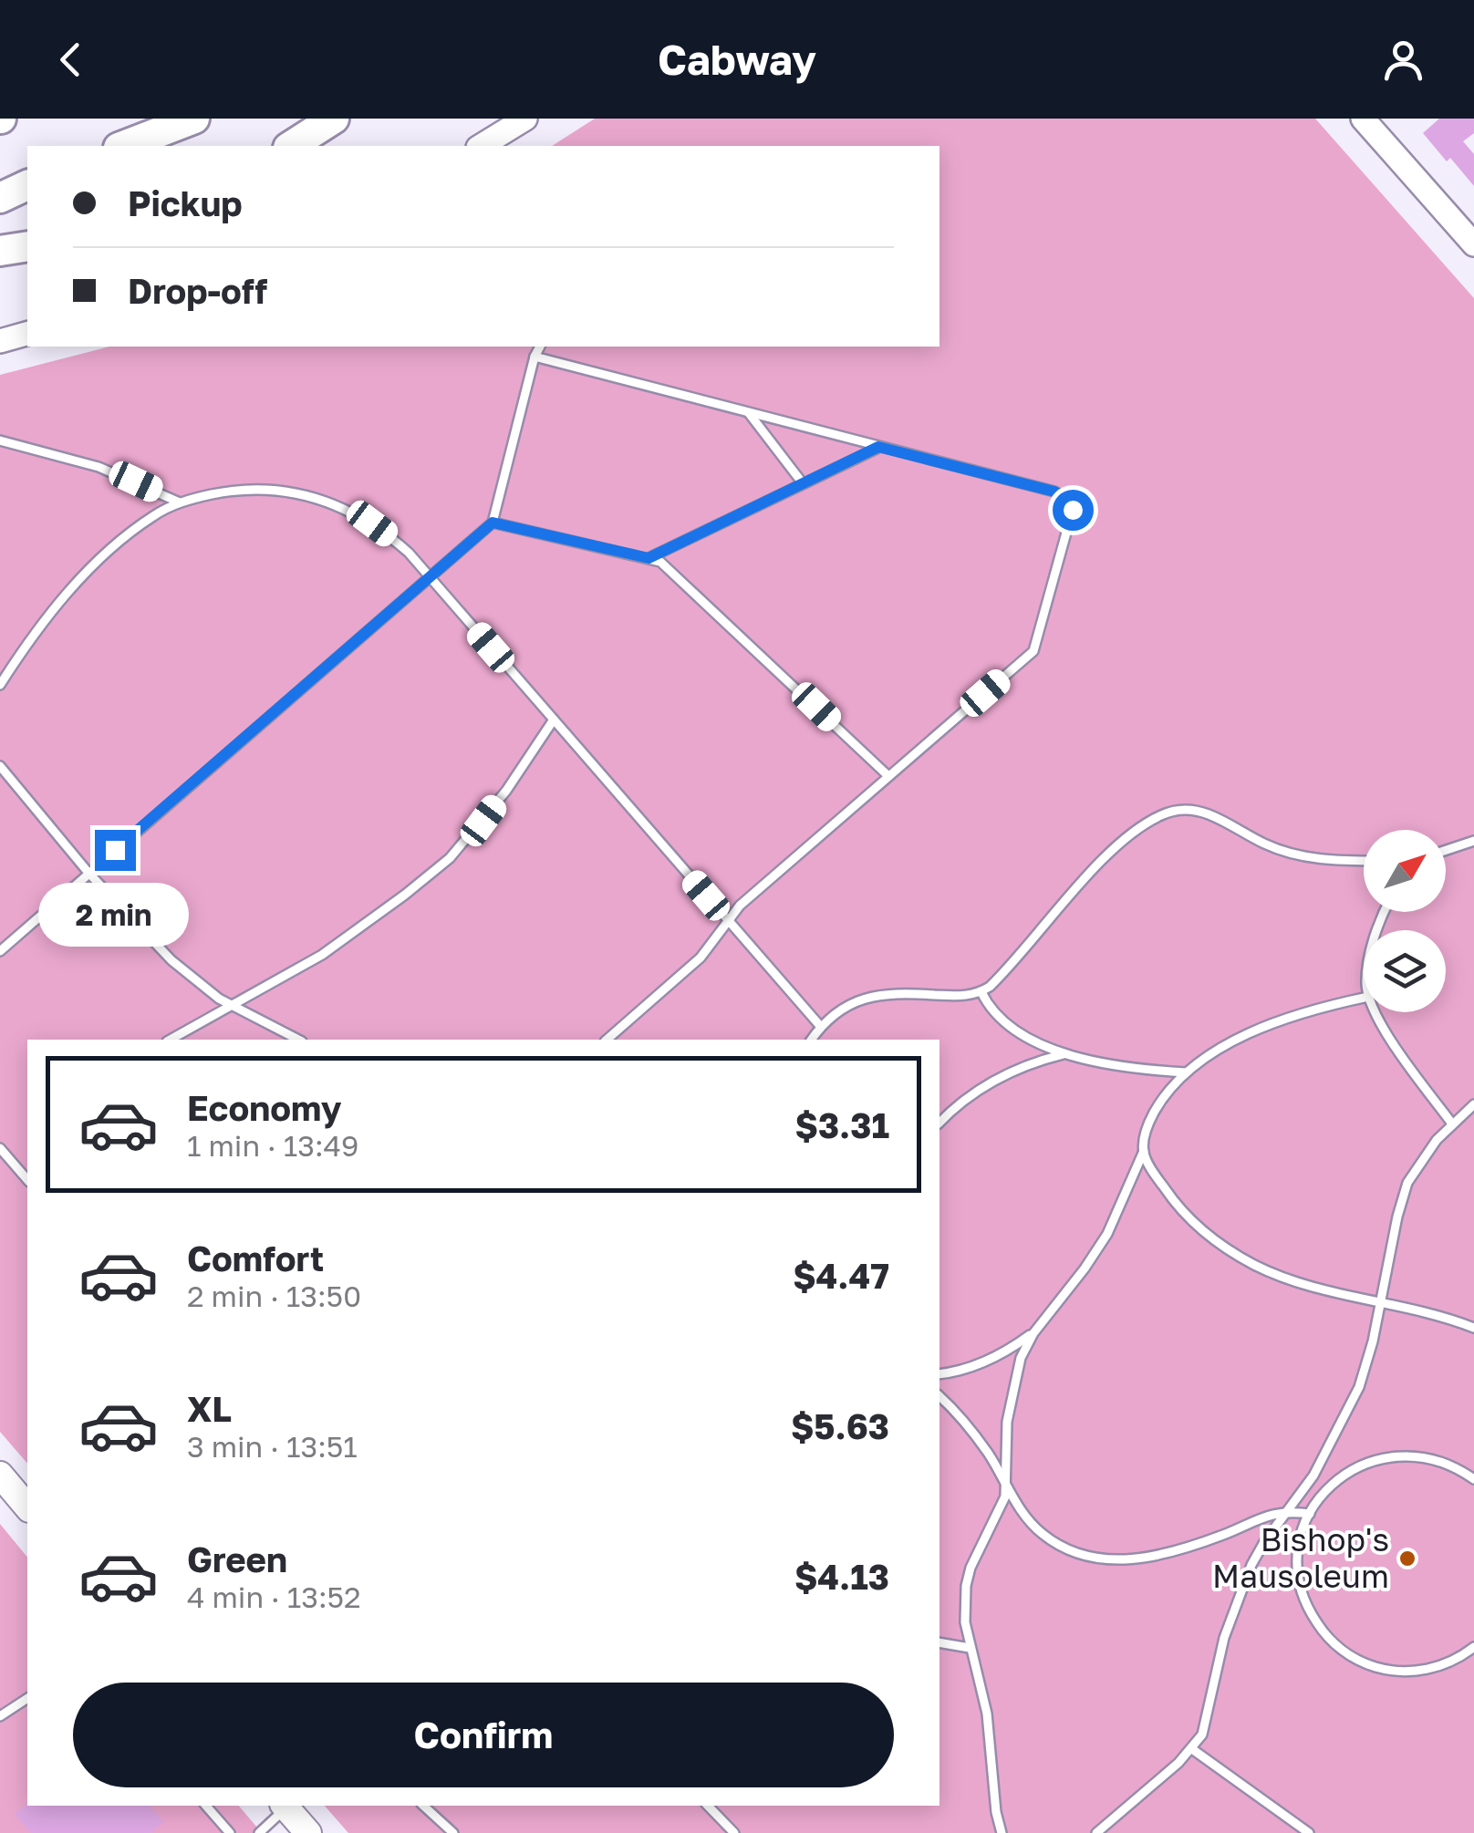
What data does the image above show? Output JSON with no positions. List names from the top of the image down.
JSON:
{
  "places": ["Bishop's Mausoleum"],
  "north": "top right",
  "page": {
    "header": "Cabway",
    "banner": ["Pickup", "Drop-off"],
    "bubble": "2 min",
    "list": [
      {
        "name": "Economy",
        "note": "1 min · 13:49",
        "value": "$3.31"
      },
      {
        "name": "Comfort",
        "note": "2 min · 13:50",
        "value": "$4.47"
      },
      {
        "name": "XL",
        "note": "3 min · 13:51",
        "value": "$5.63"
      },
      {
        "name": "Green",
        "note": "4 min · 13:52",
        "value": "$4.13"
      }
    ],
    "buttons": "Confirm"
  }
}
